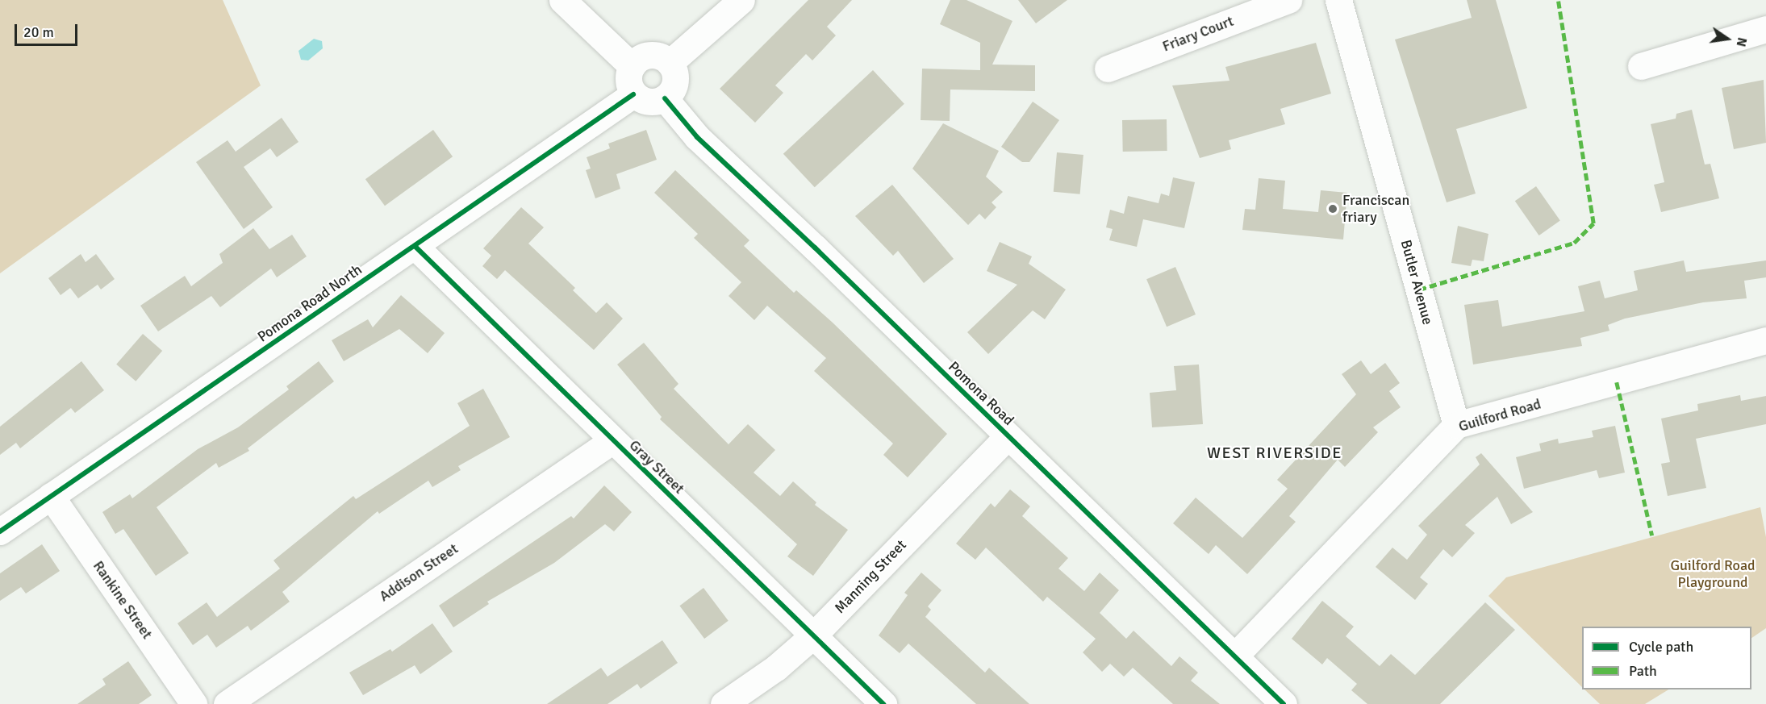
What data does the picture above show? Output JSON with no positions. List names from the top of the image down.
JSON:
{
  "streets": {
    "street": [
      "Friary Court",
      "Butler Avenue",
      "Pomona Road North",
      "Pomona Road",
      "Guilford Road",
      "Gray Street",
      "Addison Street",
      "Manning Street",
      "Rankine Street"
    ]
  },
  "crossings": [
    ["Butler Avenue", "Guilford Road"],
    ["Pomona Road North", "Pomona Road"],
    ["Pomona Road North", "Gray Street"],
    ["Pomona Road North", "Rankine Street"],
    ["Pomona Road", "Guilford Road"],
    ["Pomona Road", "Manning Street"],
    ["Gray Street", "Addison Street"],
    ["Gray Street", "Manning Street"]
  ],
  "districts": ["WEST RIVERSIDE"],
  "parks": ["Guilford Road Playground"],
  "places": ["Franciscan friary"],
  "legend": ["Cycle path", "Path"],
  "scale_bar": "20 m",
  "north": "right"
}
